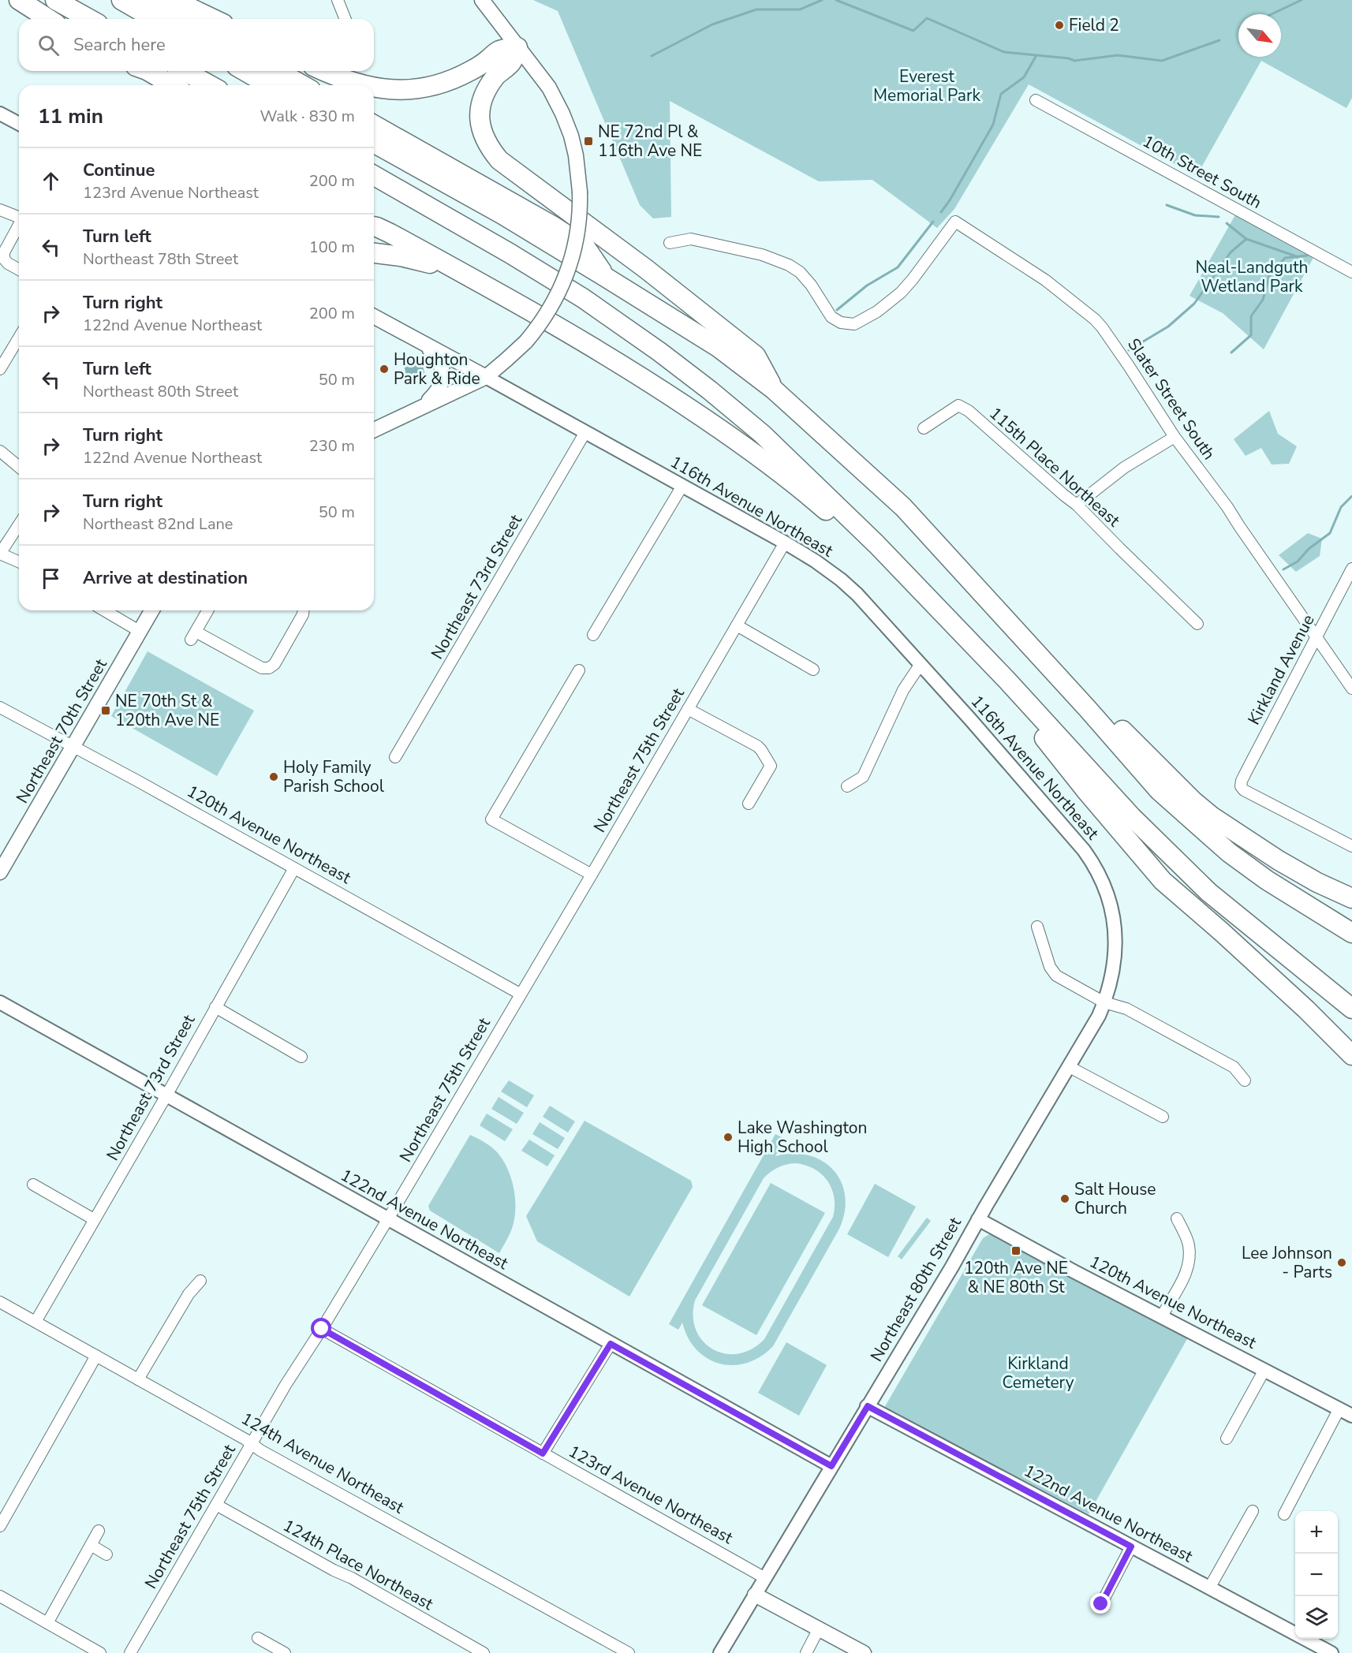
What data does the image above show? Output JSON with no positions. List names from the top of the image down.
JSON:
{
  "streets": {
    "main road": ["116th Avenue Northeast", "Northeast 70th Street"],
    "street": [
      "10th Street South",
      "Slater Street South",
      "115th Place Northeast",
      "Northeast 73rd Street",
      "Kirkland Avenue",
      "Northeast 75th Street",
      "120th Avenue Northeast",
      "122nd Avenue Northeast",
      "Northeast 80th Street",
      "124th Avenue Northeast",
      "123rd Avenue Northeast",
      "124th Place Northeast"
    ]
  },
  "crossings": [
    ["Slater Street South", "Kirkland Avenue"],
    ["116th Avenue Northeast", "Northeast 73rd Street"],
    ["116th Avenue Northeast", "Northeast 75th Street"],
    ["116th Avenue Northeast", "Northeast 80th Street"],
    ["Northeast 73rd Street", "120th Avenue Northeast"],
    ["Northeast 73rd Street", "122nd Avenue Northeast"],
    ["Northeast 73rd Street", "124th Avenue Northeast"],
    ["Northeast 70th Street", "120th Avenue Northeast"],
    ["Northeast 75th Street", "120th Avenue Northeast"],
    ["Northeast 75th Street", "122nd Avenue Northeast"],
    ["Northeast 75th Street", "124th Avenue Northeast"],
    ["Northeast 75th Street", "123rd Avenue Northeast"],
    ["Northeast 75th Street", "124th Place Northeast"],
    ["120th Avenue Northeast", "Northeast 80th Street"],
    ["122nd Avenue Northeast", "Northeast 80th Street"],
    ["Northeast 80th Street", "123rd Avenue Northeast"]
  ],
  "parks": ["Everest Memorial Park", "Neal-Landguth Wetland Park", "Kirkland Cemetery"],
  "places": {
    "other": [
      "Field 2",
      "Houghton Park & Ride",
      "Holy Family Parish School",
      "Lake Washington High School",
      "Salt House Church",
      "Lee Johnson - Parts"
    ],
    "transit": ["NE 72nd Pl & 116th Ave NE", "NE 70th St & 120th Ave NE", "120th Ave NE & NE 80th St"]
  },
  "north": "bottom right",
  "page": {
    "search": "Search here",
    "heading": ["11 min", "Walk · 830 m"],
    "list": [
      ["Continue", "123rd Avenue Northeast", "200 m"],
      ["Turn left", "Northeast 78th Street", "100 m"],
      ["Turn right", "122nd Avenue Northeast", "200 m"],
      ["Turn left", "Northeast 80th Street", "50 m"],
      ["Turn right", "122nd Avenue Northeast", "230 m"],
      ["Turn right", "Northeast 82nd Lane", "50 m"],
      "Arrive at destination"
    ],
    "map_buttons": ["+", "−"]
  }
}
